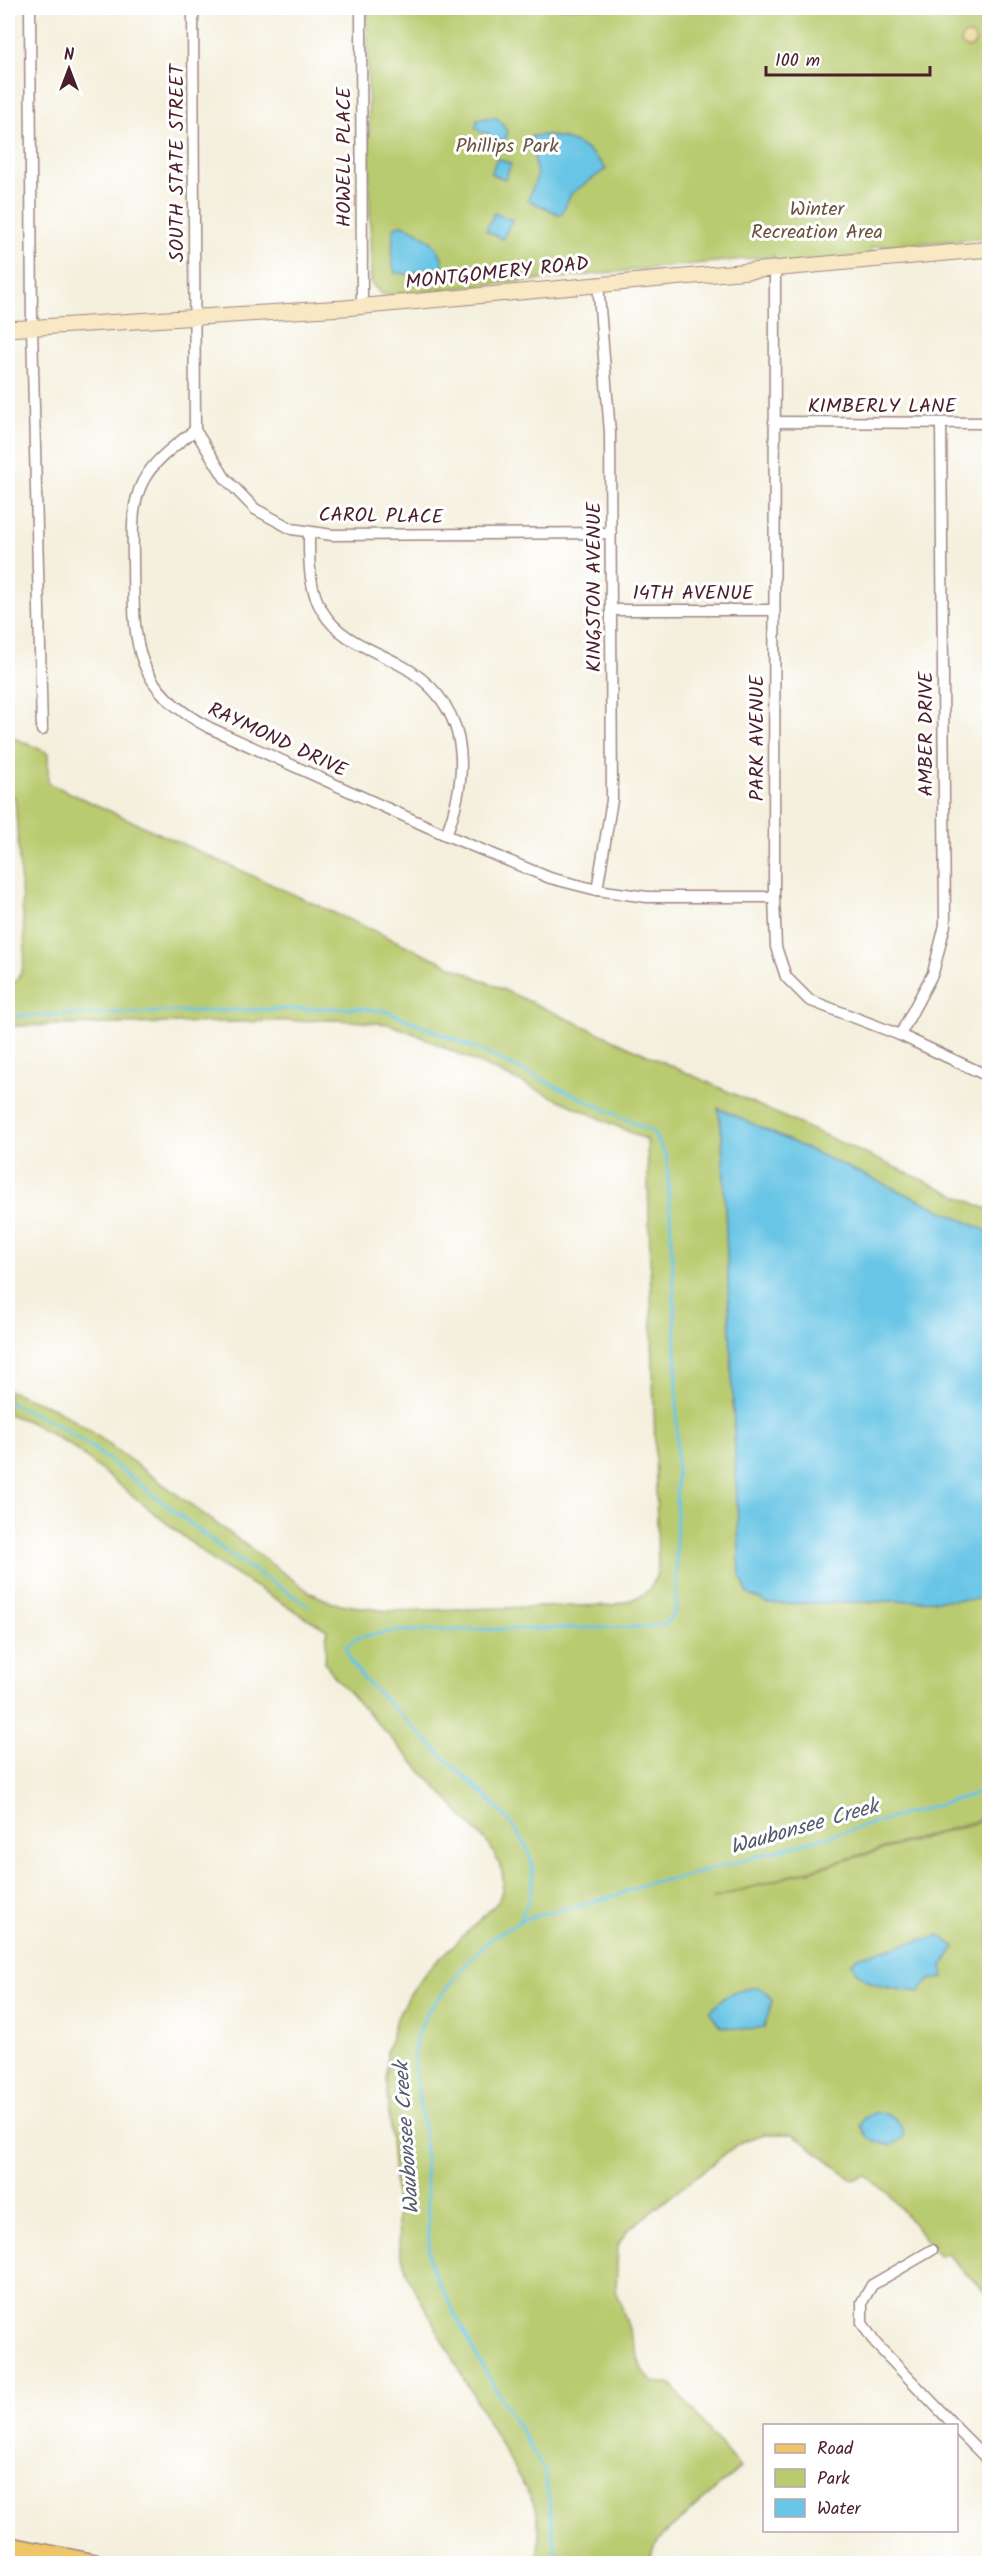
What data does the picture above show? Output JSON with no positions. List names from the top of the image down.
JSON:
{
  "streets": {
    "street": [
      "HOWELL PLACE",
      "SOUTH STATE STREET",
      "MONTGOMERY ROAD",
      "KIMBERLY LANE",
      "CAROL PLACE",
      "KINGSTON AVENUE",
      "14TH AVENUE",
      "AMBER DRIVE",
      "PARK AVENUE",
      "RAYMOND DRIVE"
    ]
  },
  "crossings": [
    ["HOWELL PLACE", "MONTGOMERY ROAD"],
    ["SOUTH STATE STREET", "MONTGOMERY ROAD"],
    ["MONTGOMERY ROAD", "KINGSTON AVENUE"],
    ["MONTGOMERY ROAD", "PARK AVENUE"],
    ["KIMBERLY LANE", "AMBER DRIVE"],
    ["KIMBERLY LANE", "PARK AVENUE"],
    ["CAROL PLACE", "KINGSTON AVENUE"],
    ["CAROL PLACE", "RAYMOND DRIVE"],
    ["KINGSTON AVENUE", "14TH AVENUE"],
    ["KINGSTON AVENUE", "RAYMOND DRIVE"],
    ["14TH AVENUE", "PARK AVENUE"],
    ["AMBER DRIVE", "PARK AVENUE"],
    ["PARK AVENUE", "RAYMOND DRIVE"]
  ],
  "water": ["Waubonsee Creek"],
  "parks": ["Phillips Park", "Winter Recreation Area"],
  "legend": ["Road", "Park", "Water"],
  "scale_bar": "100 m",
  "north": "top"
}
